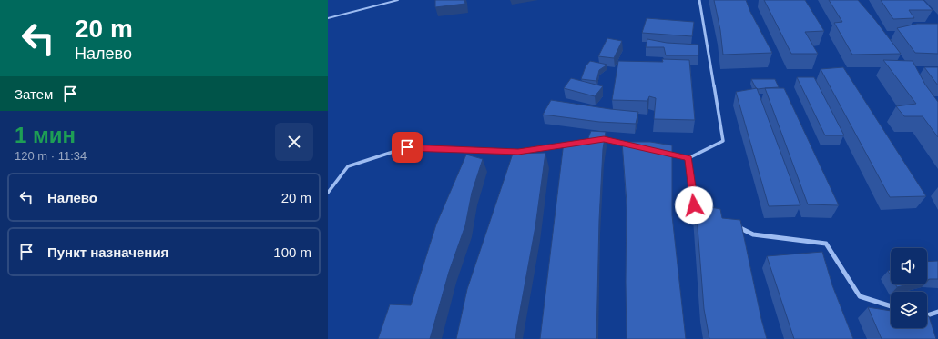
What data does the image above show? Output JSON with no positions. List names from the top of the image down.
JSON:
{
  "page": {
    "turn": ["20 m", "Налево"],
    "then": "Затем",
    "heading": ["1 мин", "120 m · 11:34"],
    "list": [
      {
        "name": "Налево",
        "value": "20 m"
      },
      {
        "name": "Пункт назначения",
        "value": "100 m"
      }
    ]
  }
}
